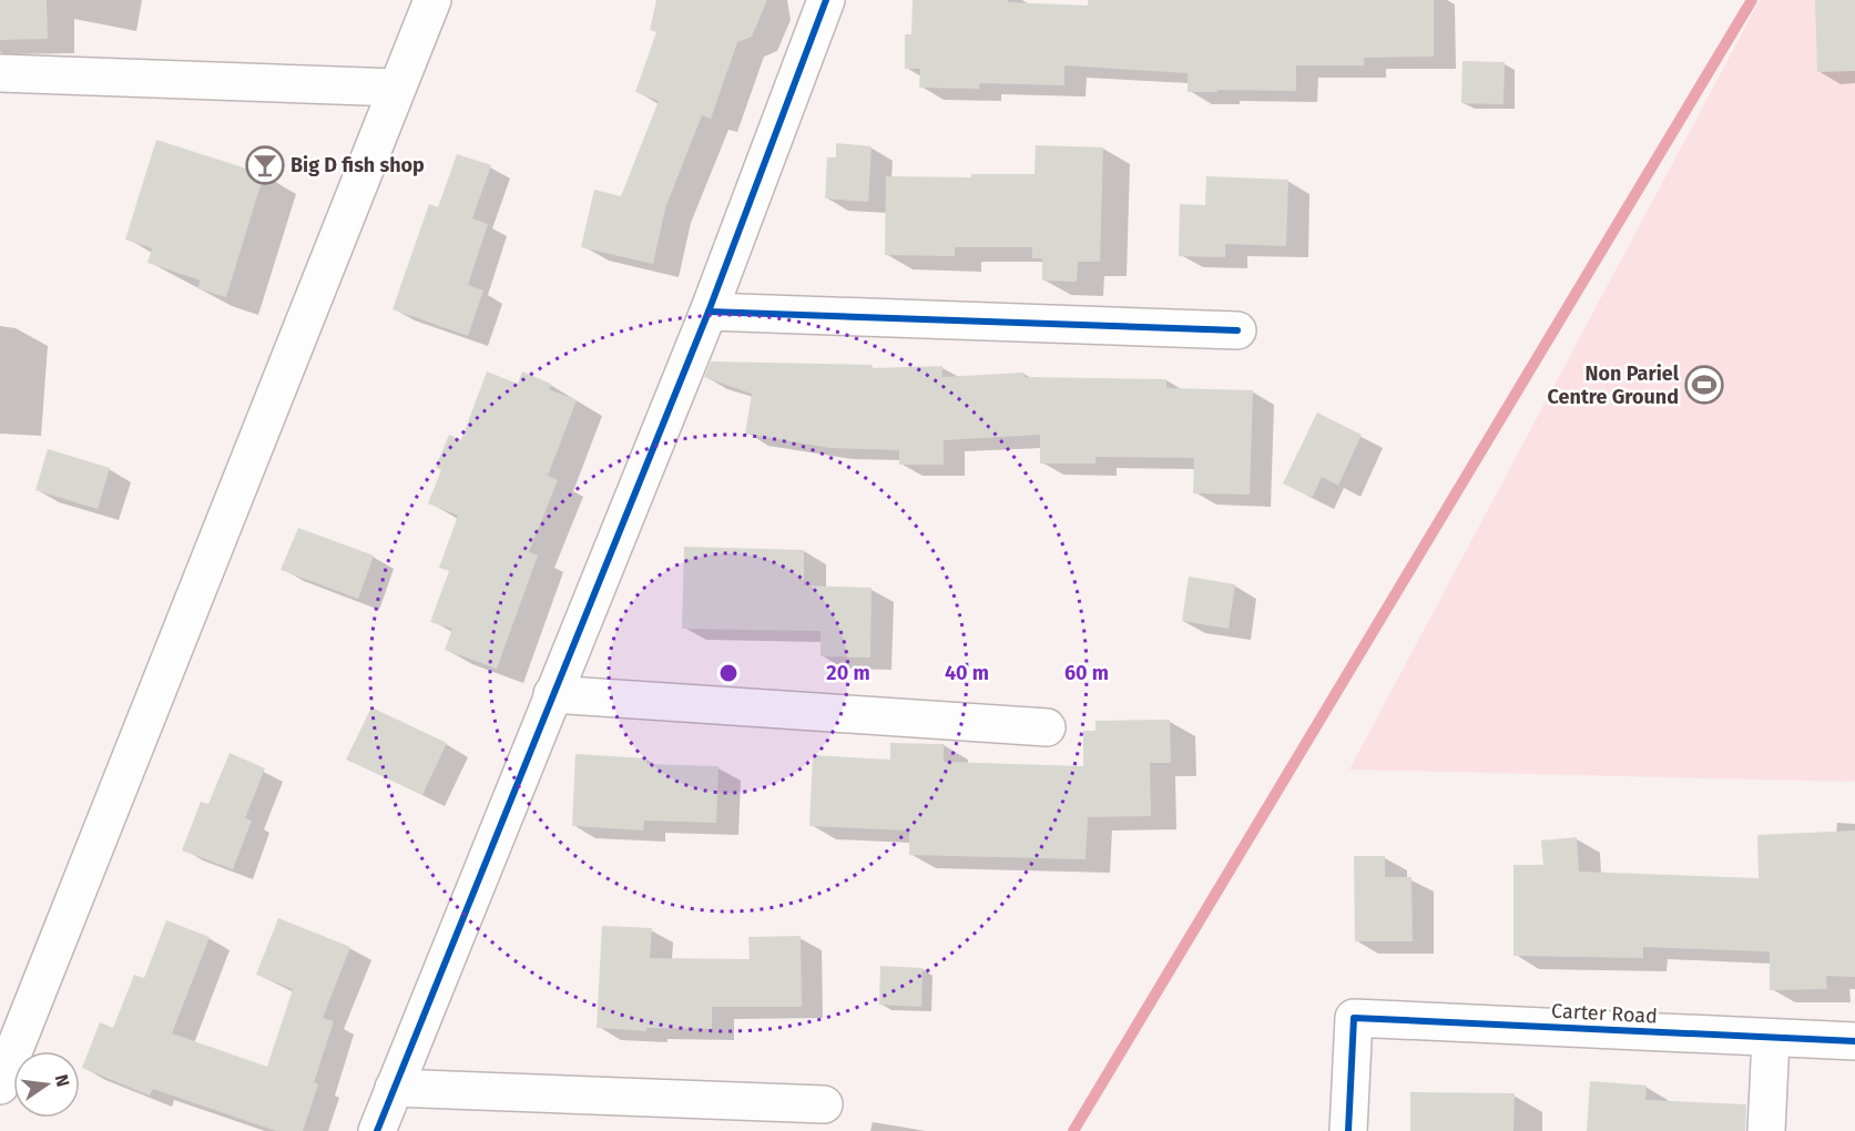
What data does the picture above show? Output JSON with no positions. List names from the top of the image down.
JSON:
{
  "streets": {
    "street": ["Carter Road"]
  },
  "places": {
    "bar": ["Big D fish shop"],
    "sports": ["Non Pariel Centre Ground"]
  },
  "north": "right",
  "rings": ["20 m", "40 m", "60 m"]
}
